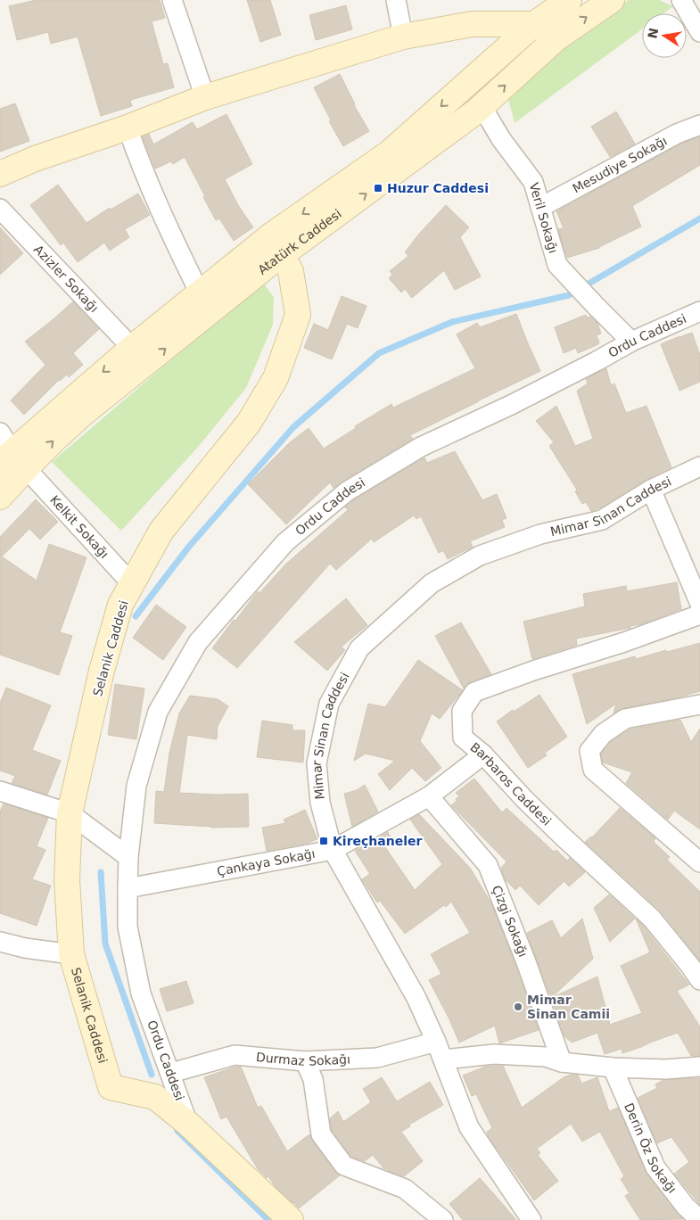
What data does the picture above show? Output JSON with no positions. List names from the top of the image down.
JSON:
{
  "streets": {
    "main road": ["Atatürk Caddesi", "Ordu Caddesi", "Selanik Caddesi"],
    "street": [
      "Mesudiye Sokağı",
      "Veril Sokağı",
      "Azizler Sokağı",
      "Mimar Sinan Caddesi",
      "Kelkit Sokağı",
      "Barbaros Caddesi",
      "Çankaya Sokağı",
      "Çizgi Sokağı",
      "Durmaz Sokağı",
      "Derin Öz Sokağı"
    ]
  },
  "crossings": [
    ["Mesudiye Sokağı", "Veril Sokağı"],
    ["Veril Sokağı", "Atatürk Caddesi"],
    ["Veril Sokağı", "Ordu Caddesi"],
    ["Atatürk Caddesi", "Azizler Sokağı"],
    ["Atatürk Caddesi", "Kelkit Sokağı"],
    ["Atatürk Caddesi", "Selanik Caddesi"],
    ["Ordu Caddesi", "Selanik Caddesi"],
    ["Ordu Caddesi", "Çankaya Sokağı"],
    ["Ordu Caddesi", "Durmaz Sokağı"],
    ["Mimar Sinan Caddesi", "Çankaya Sokağı"],
    ["Mimar Sinan Caddesi", "Durmaz Sokağı"],
    ["Kelkit Sokağı", "Selanik Caddesi"],
    ["Barbaros Caddesi", "Çankaya Sokağı"],
    ["Çankaya Sokağı", "Çizgi Sokağı"]
  ],
  "places": {
    "transit": ["Huzur Caddesi", "Kireçhaneler"],
    "other": ["Mimar Sinan Camii"]
  },
  "north": "left"
}
